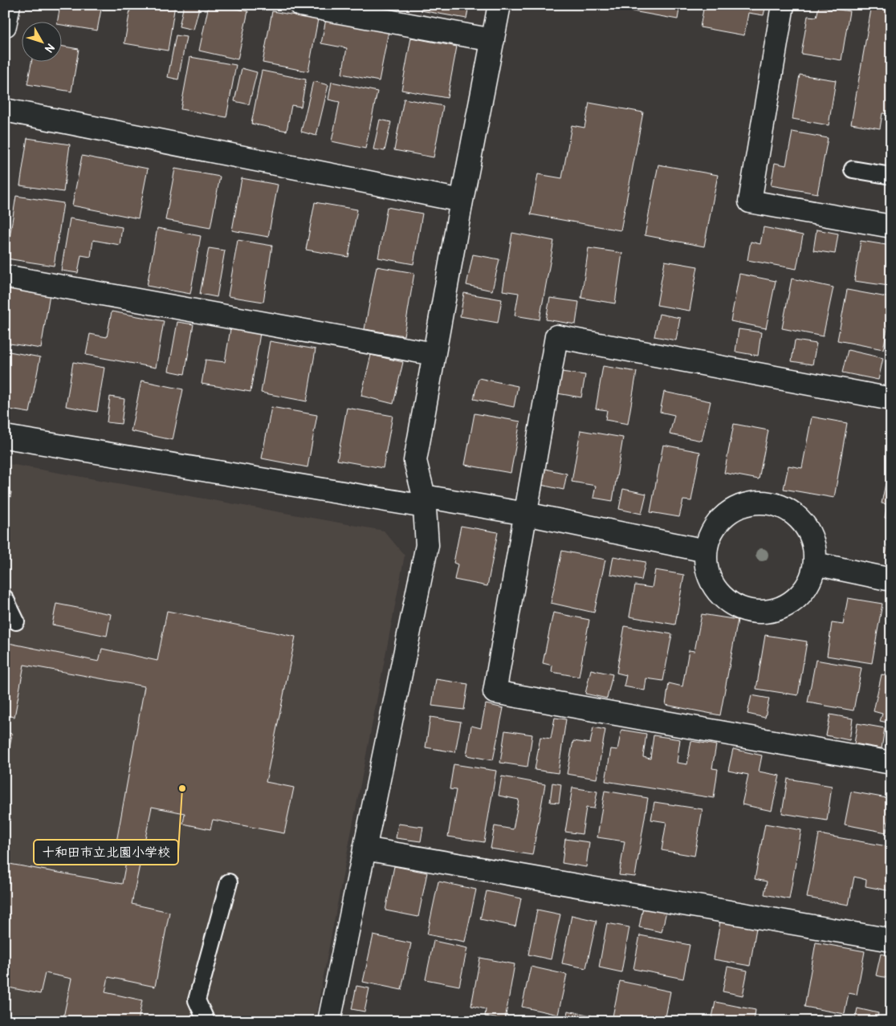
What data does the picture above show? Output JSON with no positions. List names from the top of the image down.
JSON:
{
  "places": ["十和田市立北園小学校"],
  "north": "bottom right"
}
